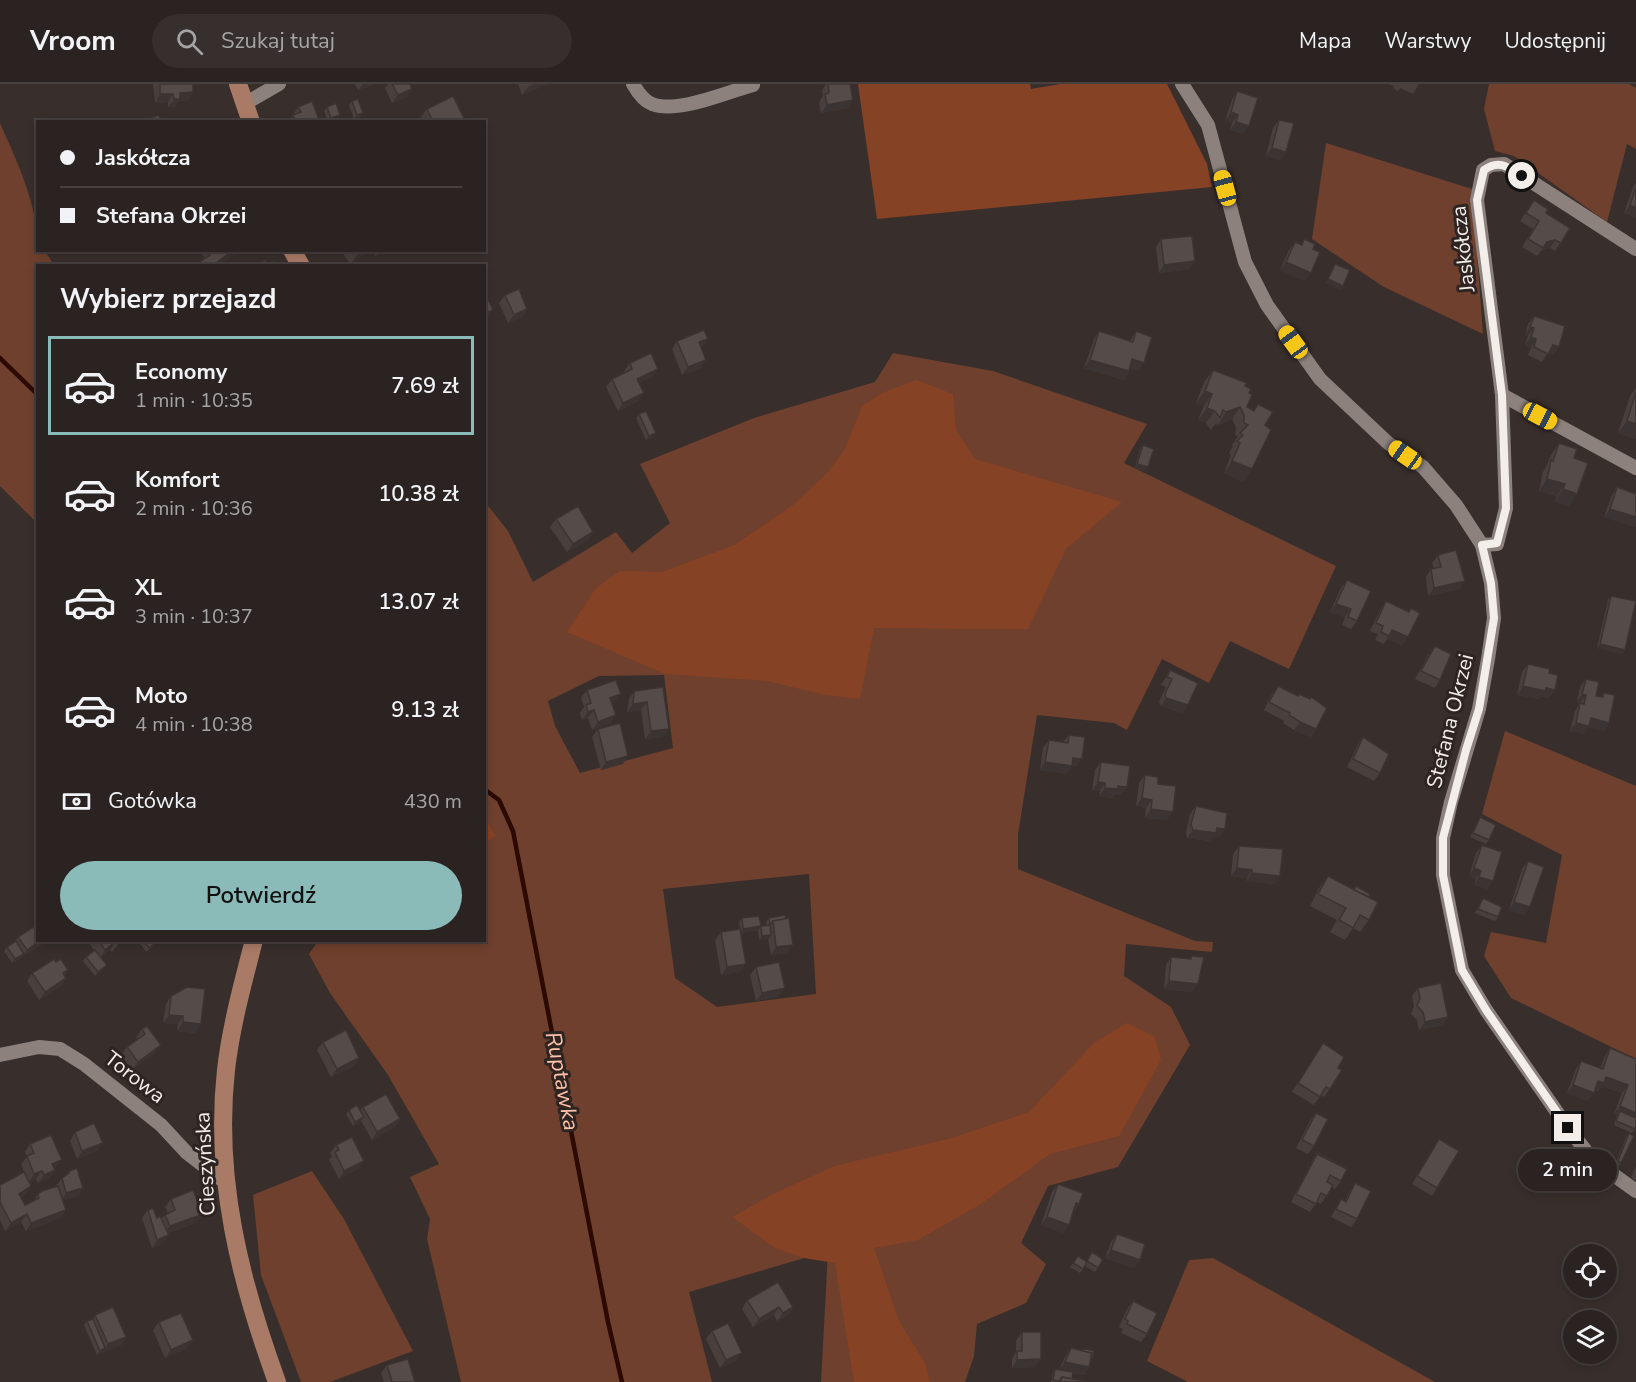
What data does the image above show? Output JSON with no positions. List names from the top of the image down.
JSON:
{
  "streets": {
    "main road": ["Cieszyńska"],
    "street": ["Jaskółcza", "Stefana Okrzei", "Torowa"]
  },
  "crossings": [
    ["Jaskółcza", "Stefana Okrzei"],
    ["Torowa", "Cieszyńska"]
  ],
  "water": ["Ruptawka"],
  "page": {
    "header": "Vroom",
    "search": "Szukaj tutaj",
    "nav": ["Mapa", "Warstwy", "Udostępnij"],
    "banner": ["Jaskółcza", "Stefana Okrzei"],
    "heading": "Wybierz przejazd",
    "list": [
      {
        "name": "Economy",
        "note": "1 min · 10:35",
        "value": "7.69 zł"
      },
      {
        "name": "Komfort",
        "note": "2 min · 10:36",
        "value": "10.38 zł"
      },
      {
        "name": "XL",
        "note": "3 min · 10:37",
        "value": "13.07 zł"
      },
      {
        "name": "Moto",
        "note": "4 min · 10:38",
        "value": "9.13 zł"
      }
    ],
    "pay": ["Gotówka", "430 m"],
    "buttons": "Potwierdź",
    "bubble": "2 min"
  }
}
